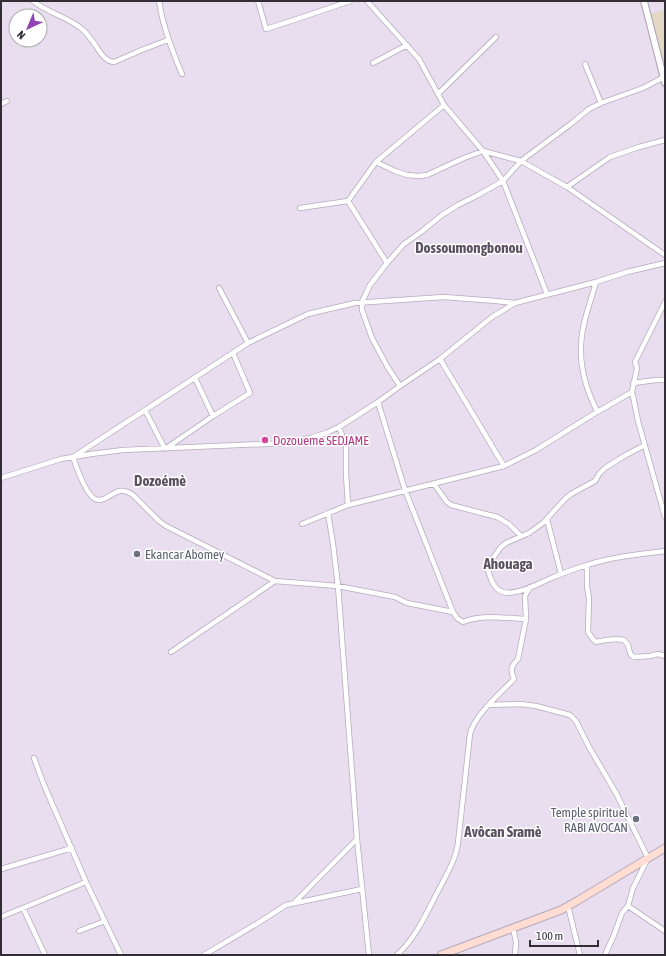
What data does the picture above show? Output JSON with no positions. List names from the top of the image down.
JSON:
{
  "districts": [
    "Dossoumongbonou",
    "Dozoémè",
    "Ahouaga",
    "Avôcan Sramè"
  ],
  "places": ["Dozoueme SEDJAME", "Ekancar Abomey", "Temple spirituel RABI AVOCAN"],
  "scale_bar": "100 m",
  "north": "bottom left"
}
